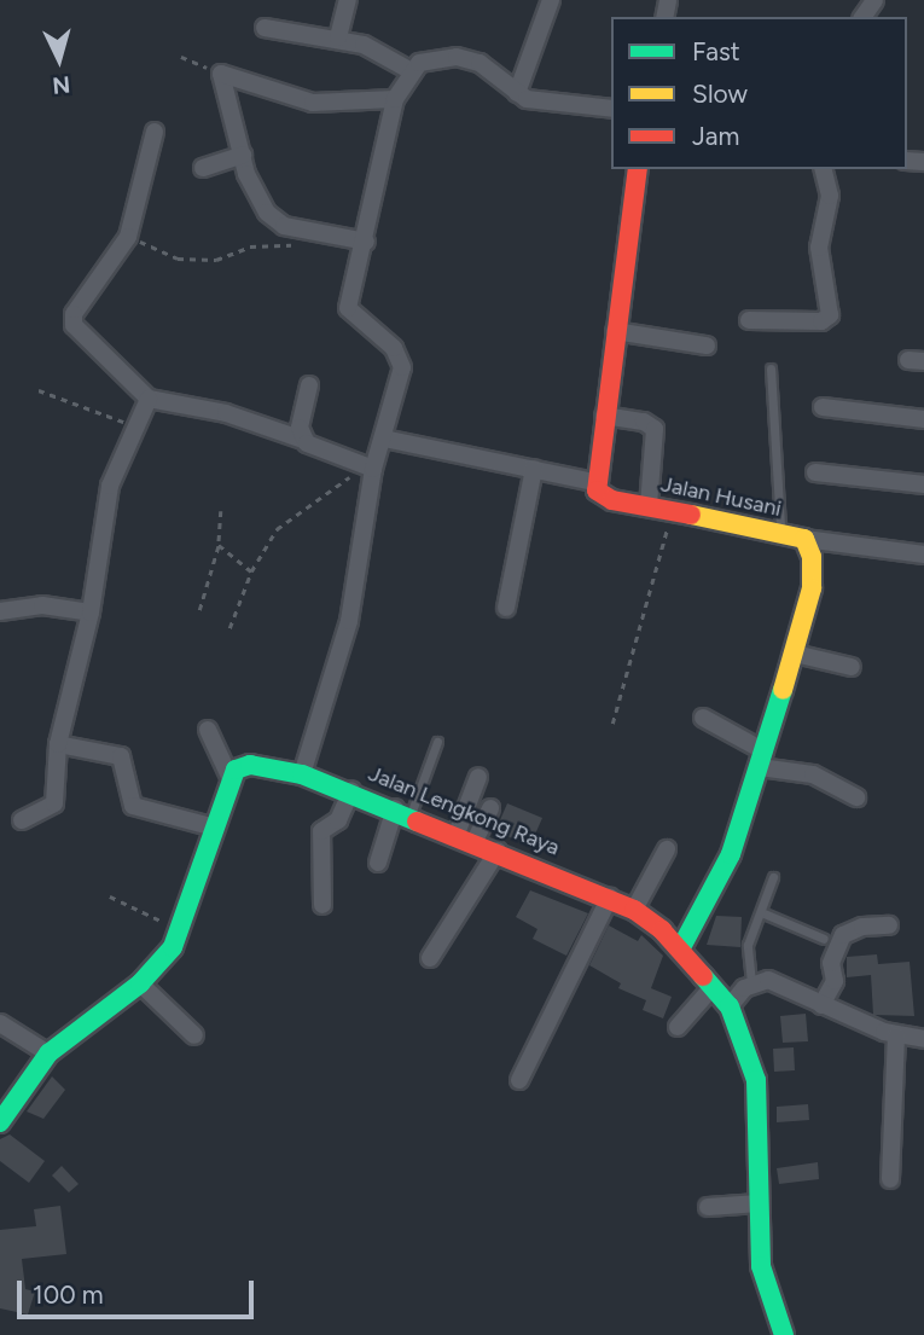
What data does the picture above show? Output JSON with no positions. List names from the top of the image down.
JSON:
{
  "streets": {
    "street": ["Jalan Husani", "Jalan Lengkong Raya"]
  },
  "crossings": [
    ["Jalan Husani", "Jalan Lengkong Raya"]
  ],
  "legend": ["Fast", "Slow", "Jam"],
  "scale_bar": "100 m",
  "north": "bottom"
}
